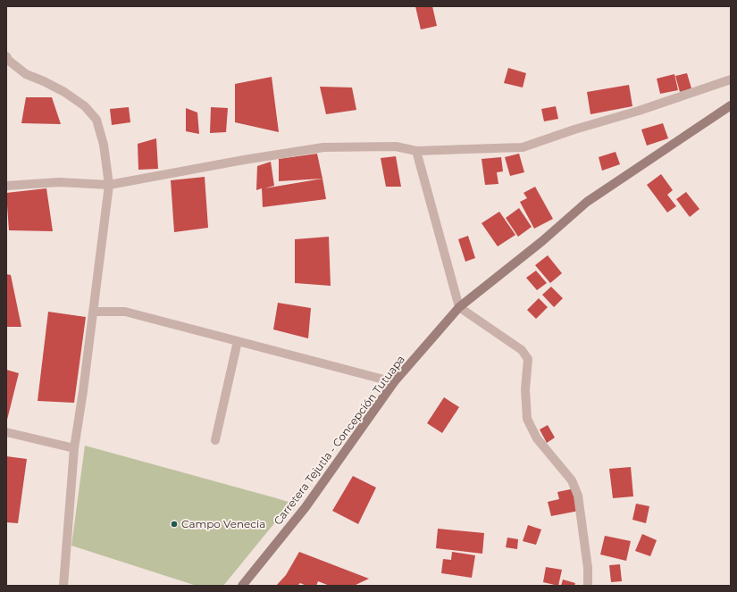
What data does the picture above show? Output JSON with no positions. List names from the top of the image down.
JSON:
{
  "streets": {
    "street": ["Carretera Tejutla - Concepción Tutuapa"]
  },
  "places": ["Campo Venecia"]
}
